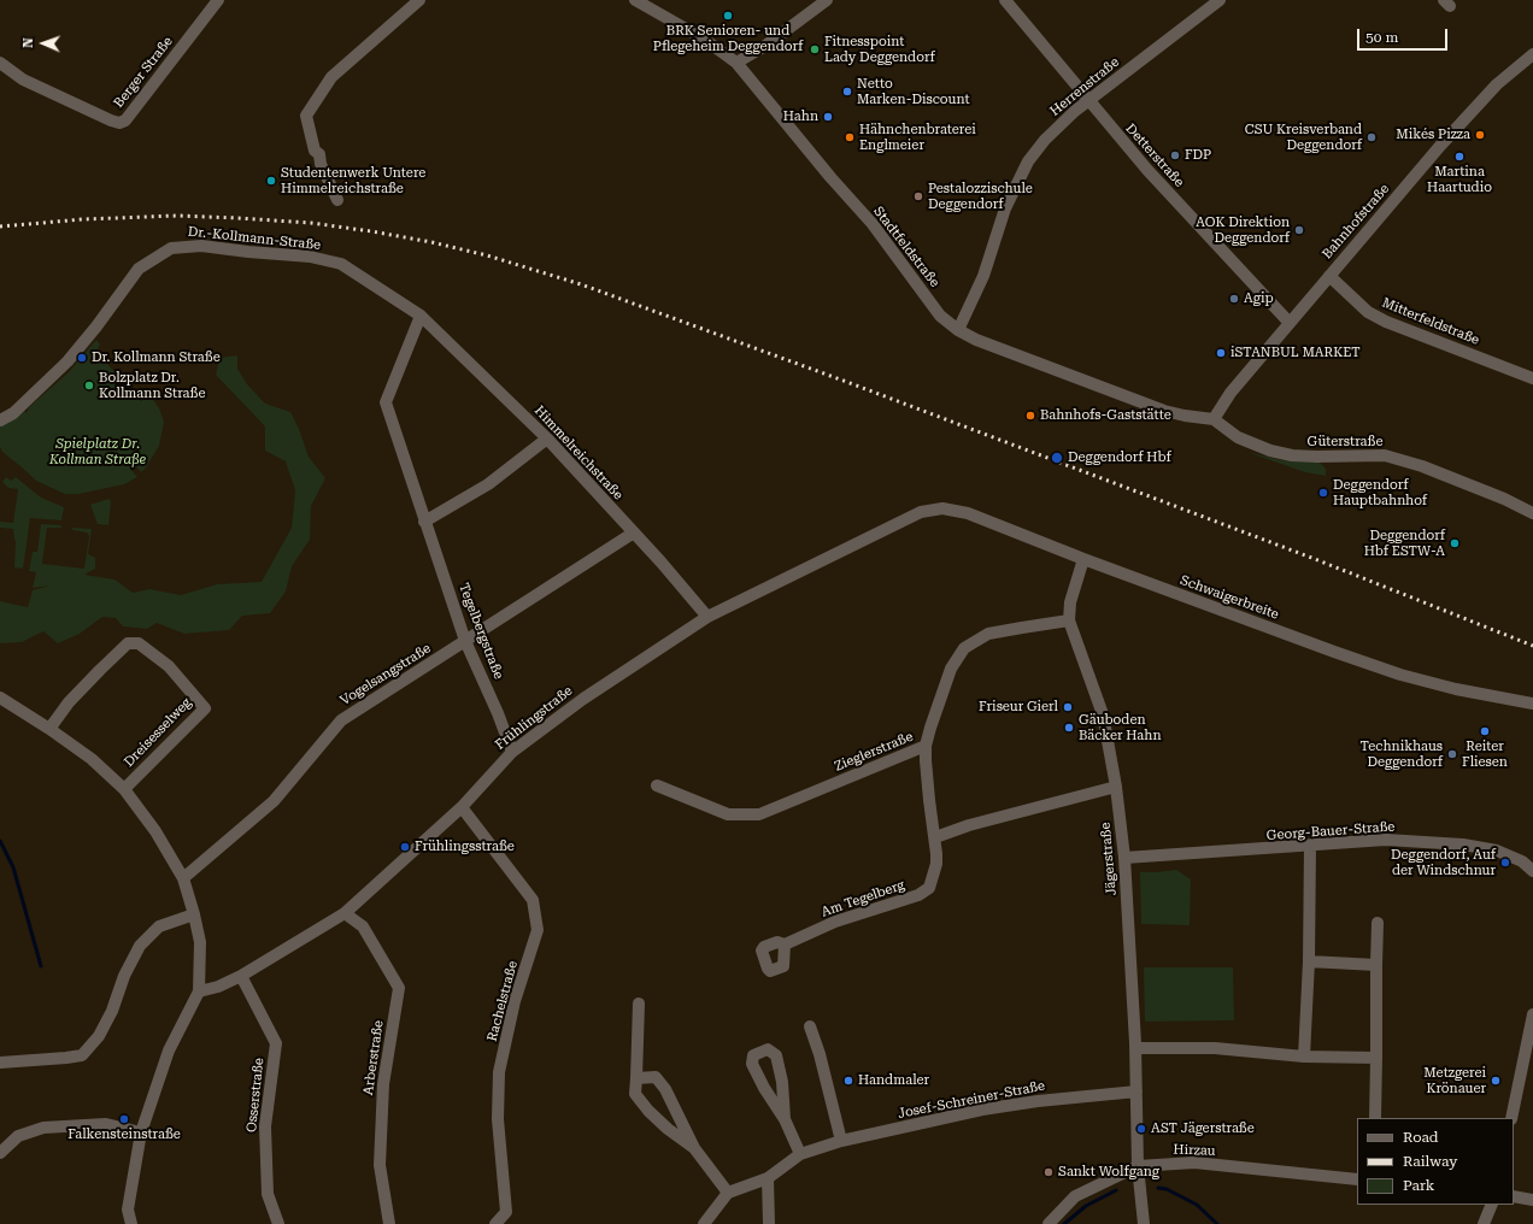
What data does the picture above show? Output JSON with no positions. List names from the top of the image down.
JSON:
{
  "streets": {
    "street": [
      "Berger Straße",
      "Herrenstraße",
      "Detterstraße",
      "Bahnhofstraße",
      "Dr.-Kollmann-Straße",
      "Stadtfeldstraße",
      "Mitterfeldstraße",
      "Güterstraße",
      "Himmelreichstraße",
      "Schwaigerbreite",
      "Tegelbergstraße",
      "Vogelsangstraße",
      "Frühlingstraße",
      "Dreisesselweg",
      "Zieglerstraße",
      "Georg-Bauer-Straße",
      "Jägerstraße",
      "Am Tegelberg",
      "Rachelstraße",
      "Arberstraße",
      "Osserstraße",
      "Josef-Schreiner-Straße",
      "Hirzau"
    ]
  },
  "crossings": [
    ["Herrenstraße", "Detterstraße"],
    ["Herrenstraße", "Stadtfeldstraße"],
    ["Detterstraße", "Bahnhofstraße"],
    ["Bahnhofstraße", "Stadtfeldstraße"],
    ["Bahnhofstraße", "Mitterfeldstraße"],
    ["Bahnhofstraße", "Güterstraße"],
    ["Dr.-Kollmann-Straße", "Himmelreichstraße"],
    ["Dr.-Kollmann-Straße", "Tegelbergstraße"],
    ["Stadtfeldstraße", "Güterstraße"],
    ["Himmelreichstraße", "Tegelbergstraße"],
    ["Himmelreichstraße", "Vogelsangstraße"],
    ["Himmelreichstraße", "Frühlingstraße"],
    ["Schwaigerbreite", "Frühlingstraße"],
    ["Schwaigerbreite", "Jägerstraße"],
    ["Tegelbergstraße", "Vogelsangstraße"],
    ["Tegelbergstraße", "Frühlingstraße"],
    ["Frühlingstraße", "Rachelstraße"],
    ["Frühlingstraße", "Arberstraße"],
    ["Frühlingstraße", "Osserstraße"],
    ["Zieglerstraße", "Jägerstraße"],
    ["Zieglerstraße", "Am Tegelberg"],
    ["Georg-Bauer-Straße", "Jägerstraße"],
    ["Jägerstraße", "Josef-Schreiner-Straße"],
    ["Jägerstraße", "Hirzau"]
  ],
  "parks": ["Spielplatz Dr. Kollman Straße"],
  "places": [
    "BRK Senioren- und Pflegeheim Deggendorf",
    "Fitnesspoint Lady Deggendorf",
    "Netto Marken-Discount",
    "Hahn",
    "Mike´s Pizza",
    "Hähnchenbraterei Englmeier",
    "CSU Kreisverband Deggendorf",
    "FDP",
    "Martina Haartudio",
    "Studentenwerk Untere Himmelreichstraße",
    "Pestalozzischule Deggendorf",
    "AOK Direktion Deggendorf",
    "Agip",
    "iSTANBUL MARKET",
    "Dr. Kollmann Straße",
    "Bolzplatz Dr. Kollmann Straße",
    "Bahnhofs-Gaststätte",
    "Deggendorf Hbf",
    "Deggendorf Hauptbahnhof",
    "Deggendorf Hbf ESTW-A",
    "Friseur Gierl",
    "Gäuboden Bäcker Hahn",
    "Reiter Fliesen",
    "Technikhaus Deggendorf",
    "Frühlingsstraße",
    "Deggendorf, Auf der Windschnur",
    "Handmaler",
    "Metzgerei Krönauer",
    "Falkensteinstraße",
    "AST Jägerstraße",
    "Sankt Wolfgang"
  ],
  "legend": ["Road", "Railway", "Park"],
  "scale_bar": "50 m",
  "north": "left"
}
